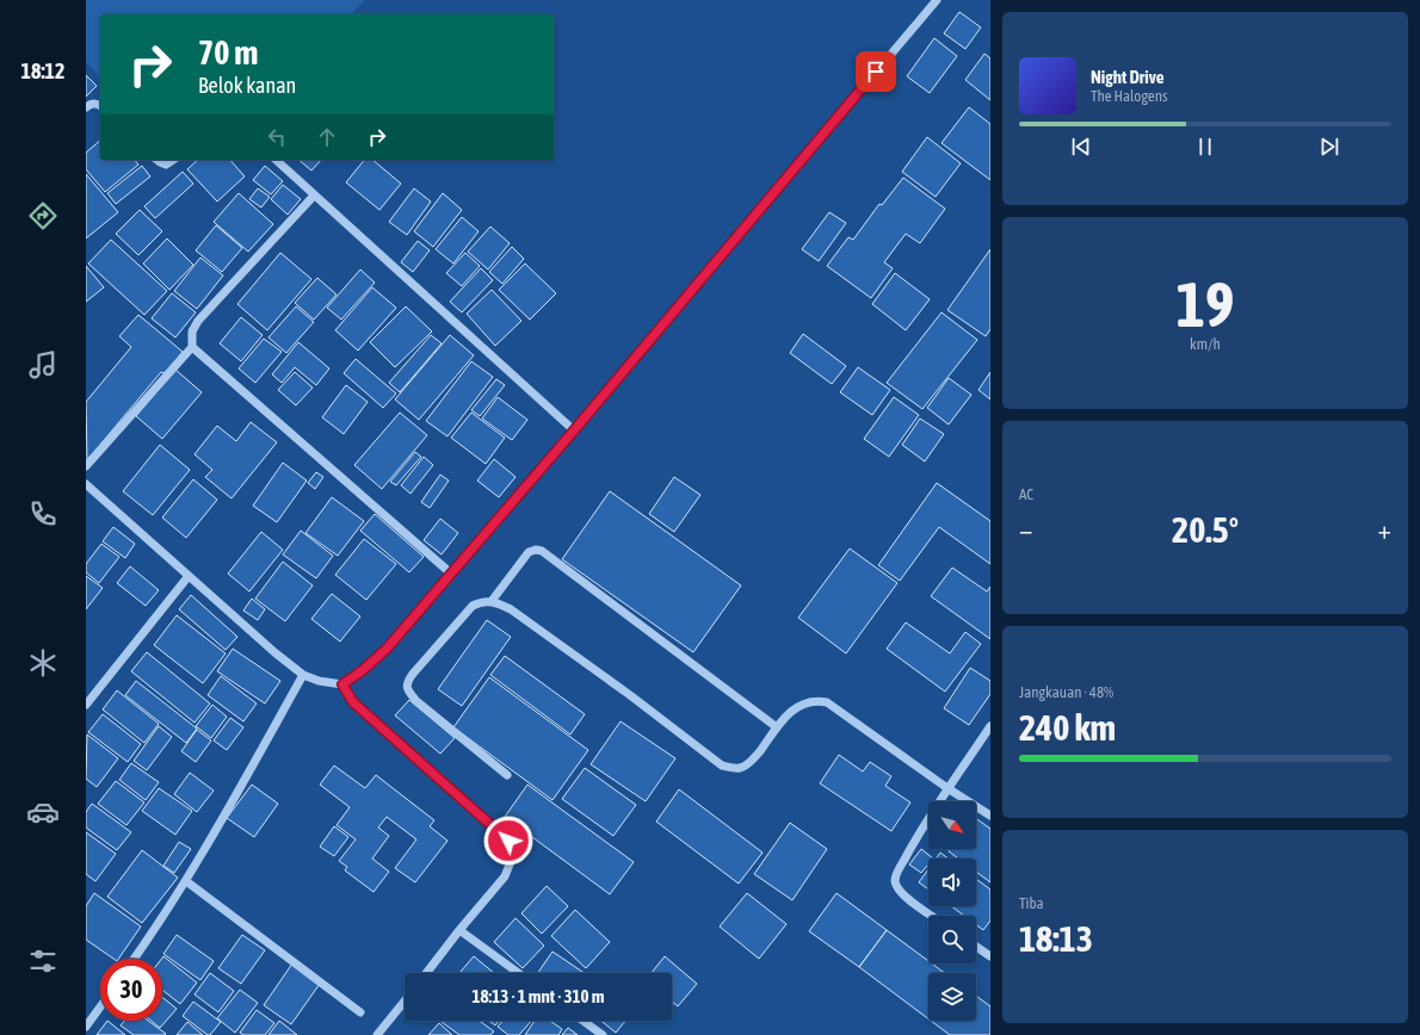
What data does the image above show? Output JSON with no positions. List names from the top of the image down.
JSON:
{
  "north": "bottom right",
  "page": {
    "tabs": "18:12",
    "turn": ["70 m", "Belok kanan"],
    "song": ["Night Drive", "The Halogens"],
    "tile": [
      ["19", "km/h"],
      "AC",
      ["Jangkauan · 48%", "240 km"],
      ["Tiba", "18:13"]
    ],
    "heat": ["−", "20.5°", "+"],
    "limit": "30",
    "trip": "18:13 · 1 mnt · 310 m"
  }
}
